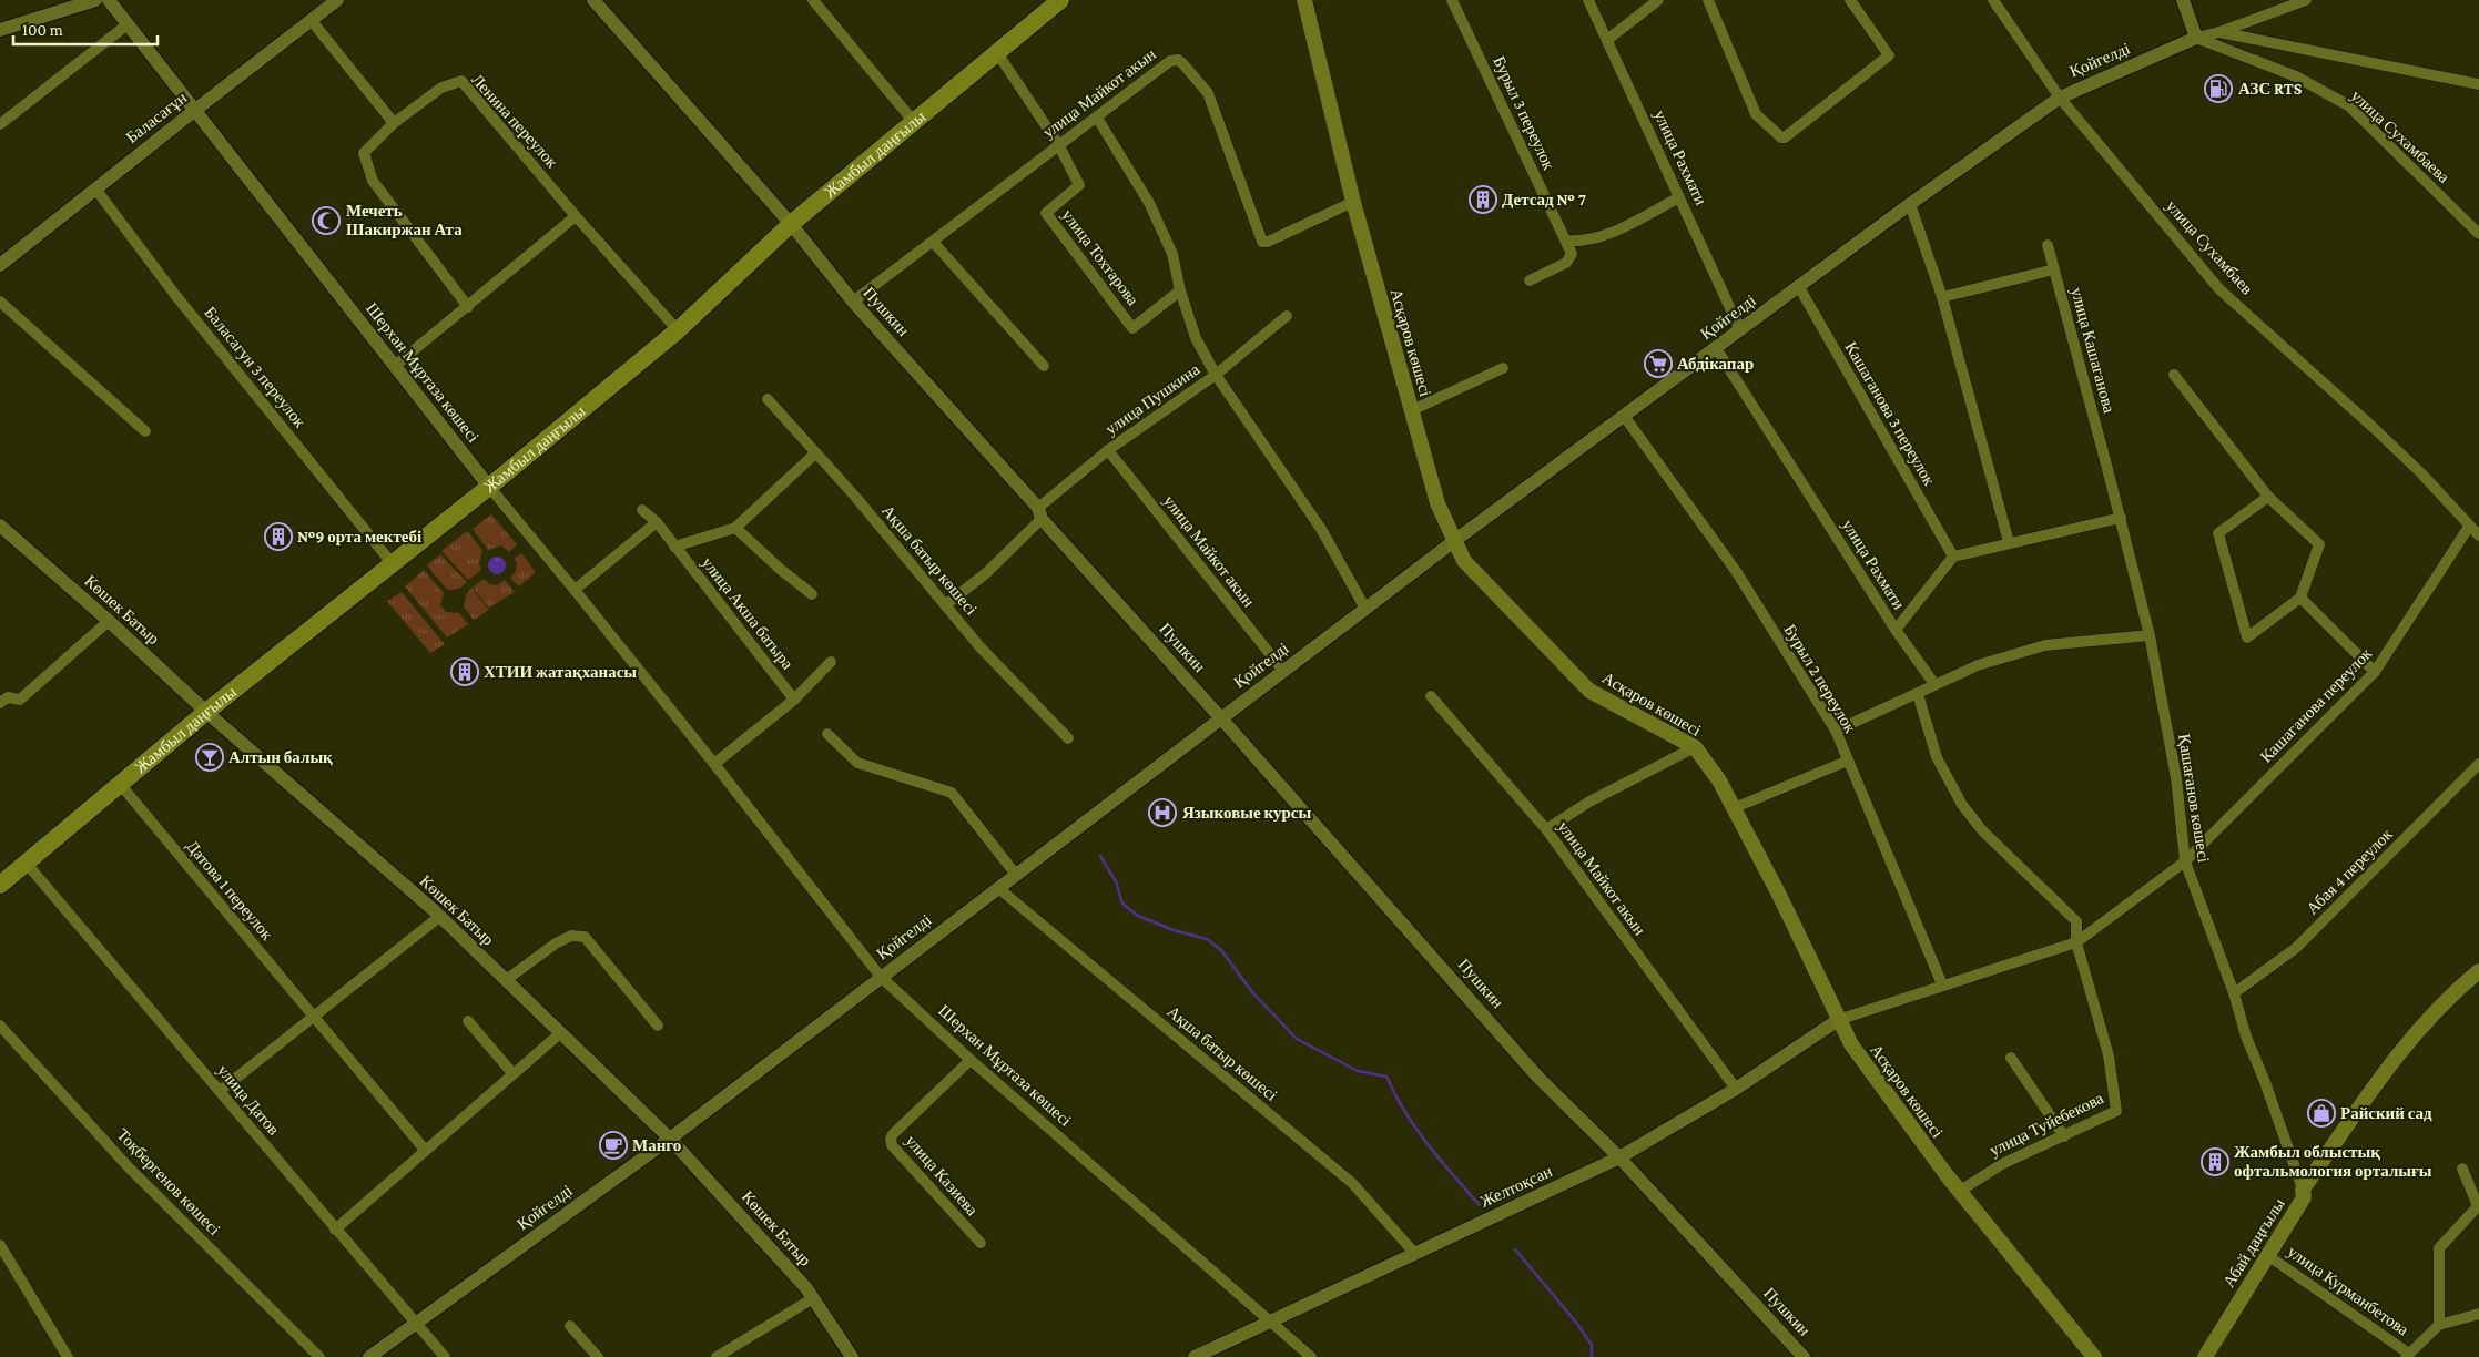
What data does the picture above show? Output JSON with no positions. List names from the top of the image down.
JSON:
{
  "streets": {
    "main road": ["Жамбыл даңғылы", "Асқаров көшесі", "Абай даңғылы"],
    "street": [
      "Қойгелді",
      "улица Майкот акын",
      "Бурыл 3 переулок",
      "Баласағұн",
      "Ленина переулок",
      "улица Сухамбаева",
      "улица Рахмати",
      "улица Сухамбаев",
      "улица Тохтарова",
      "Пушкин",
      "улица Кашаганова",
      "Баласагун 3 переулок",
      "Шерхан Мұртаза көшесі",
      "улица Пушкина",
      "Кашаганова 3 переулок",
      "Ақша батыр көшесі",
      "Көшек Батыр",
      "улица Акша батыра",
      "Бурыл 2 переулок",
      "Кашаганова переулок",
      "Қашағанов көшесі",
      "Абая 4 переулок",
      "Датова 1 переулок",
      "улица Датов",
      "улица Туйебекова",
      "улица Казиева",
      "Тоқбергенов көшесі",
      "Желтоқсан",
      "улица Курманбетова"
    ]
  },
  "crossings": [
    ["Қойгелді", "улица Майкот акын"],
    ["Қойгелді", "улица Сухамбаева"],
    ["Қойгелді", "улица Рахмати"],
    ["Қойгелді", "улица Сухамбаев"],
    ["Қойгелді", "Пушкин"],
    ["Қойгелді", "Асқаров көшесі"],
    ["Қойгелді", "Шерхан Мұртаза көшесі"],
    ["Қойгелді", "Кашаганова 3 переулок"],
    ["Қойгелді", "Ақша батыр көшесі"],
    ["Қойгелді", "Көшек Батыр"],
    ["Қойгелді", "Бурыл 2 переулок"],
    ["Қойгелді", "улица Датов"],
    ["улица Майкот акын", "улица Тохтарова"],
    ["улица Майкот акын", "Пушкин"],
    ["улица Майкот акын", "Асқаров көшесі"],
    ["улица Майкот акын", "улица Пушкина"],
    ["улица Майкот акын", "Желтоқсан"],
    ["Баласағұн", "Баласагун 3 переулок"],
    ["Баласағұн", "Шерхан Мұртаза көшесі"],
    ["Ленина переулок", "Жамбыл даңғылы"],
    ["Жамбыл даңғылы", "улица Тохтарова"],
    ["Жамбыл даңғылы", "Пушкин"],
    ["Жамбыл даңғылы", "Баласагун 3 переулок"],
    ["Жамбыл даңғылы", "Шерхан Мұртаза көшесі"],
    ["Жамбыл даңғылы", "Көшек Батыр"],
    ["Жамбыл даңғылы", "Датова 1 переулок"],
    ["Жамбыл даңғылы", "улица Датов"],
    ["улица Сухамбаев", "Кашаганова переулок"],
    ["Пушкин", "улица Пушкина"],
    ["Пушкин", "Желтоқсан"],
    ["Асқаров көшесі", "улица Туйебекова"],
    ["Асқаров көшесі", "Желтоқсан"],
    ["улица Кашаганова", "Қашағанов көшесі"],
    ["Шерхан Мұртаза көшесі", "улица Казиева"],
    ["Шерхан Мұртаза көшесі", "Желтоқсан"],
    ["улица Пушкина", "Ақша батыр көшесі"],
    ["Ақша батыр көшесі", "улица Акша батыра"],
    ["Ақша батыр көшесі", "Желтоқсан"],
    ["Кашаганова переулок", "Қашағанов көшесі"],
    ["Қашағанов көшесі", "Абая 4 переулок"],
    ["Қашағанов көшесі", "Абай даңғылы"],
    ["Абай даңғылы", "улица Курманбетова"]
  ],
  "places": {
    "fuel station": ["АЗС RTS"],
    "building": [
      "Детсад № 7",
      "№9 орта мектебі",
      "ХТИИ жатақханасы",
      "Жамбыл облыстық офтальмология орталығы"
    ],
    "mosque": ["Мечеть Шакиржан Ата"],
    "supermarket": ["Абдiкапар"],
    "bar": ["Алтын балық"],
    "hospital": ["Языковые курсы"],
    "shop": ["Райский сад"],
    "cafe": ["Манго"]
  },
  "scale_bar": "100 m"
}
